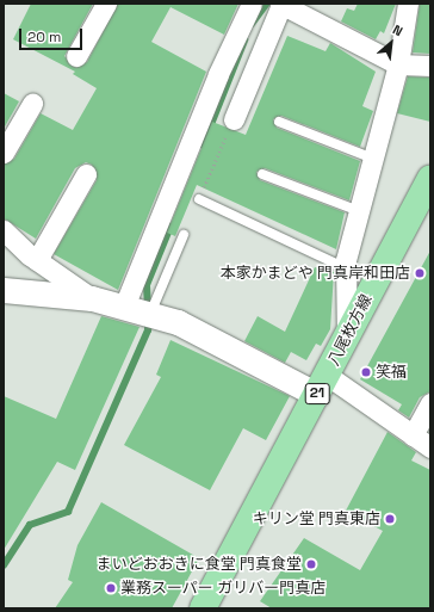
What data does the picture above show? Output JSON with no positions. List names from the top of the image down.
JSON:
{
  "streets": {
    "main road": ["八尾枚方線", "21"]
  },
  "places": [
    "本家かまどや 門真岸和田店",
    "笑福",
    "キリン堂 門真東店",
    "まいどおおきに食堂 門真食堂",
    "業務スーパー ガリバー門真店"
  ],
  "scale_bar": "20 m",
  "north": "top right"
}
